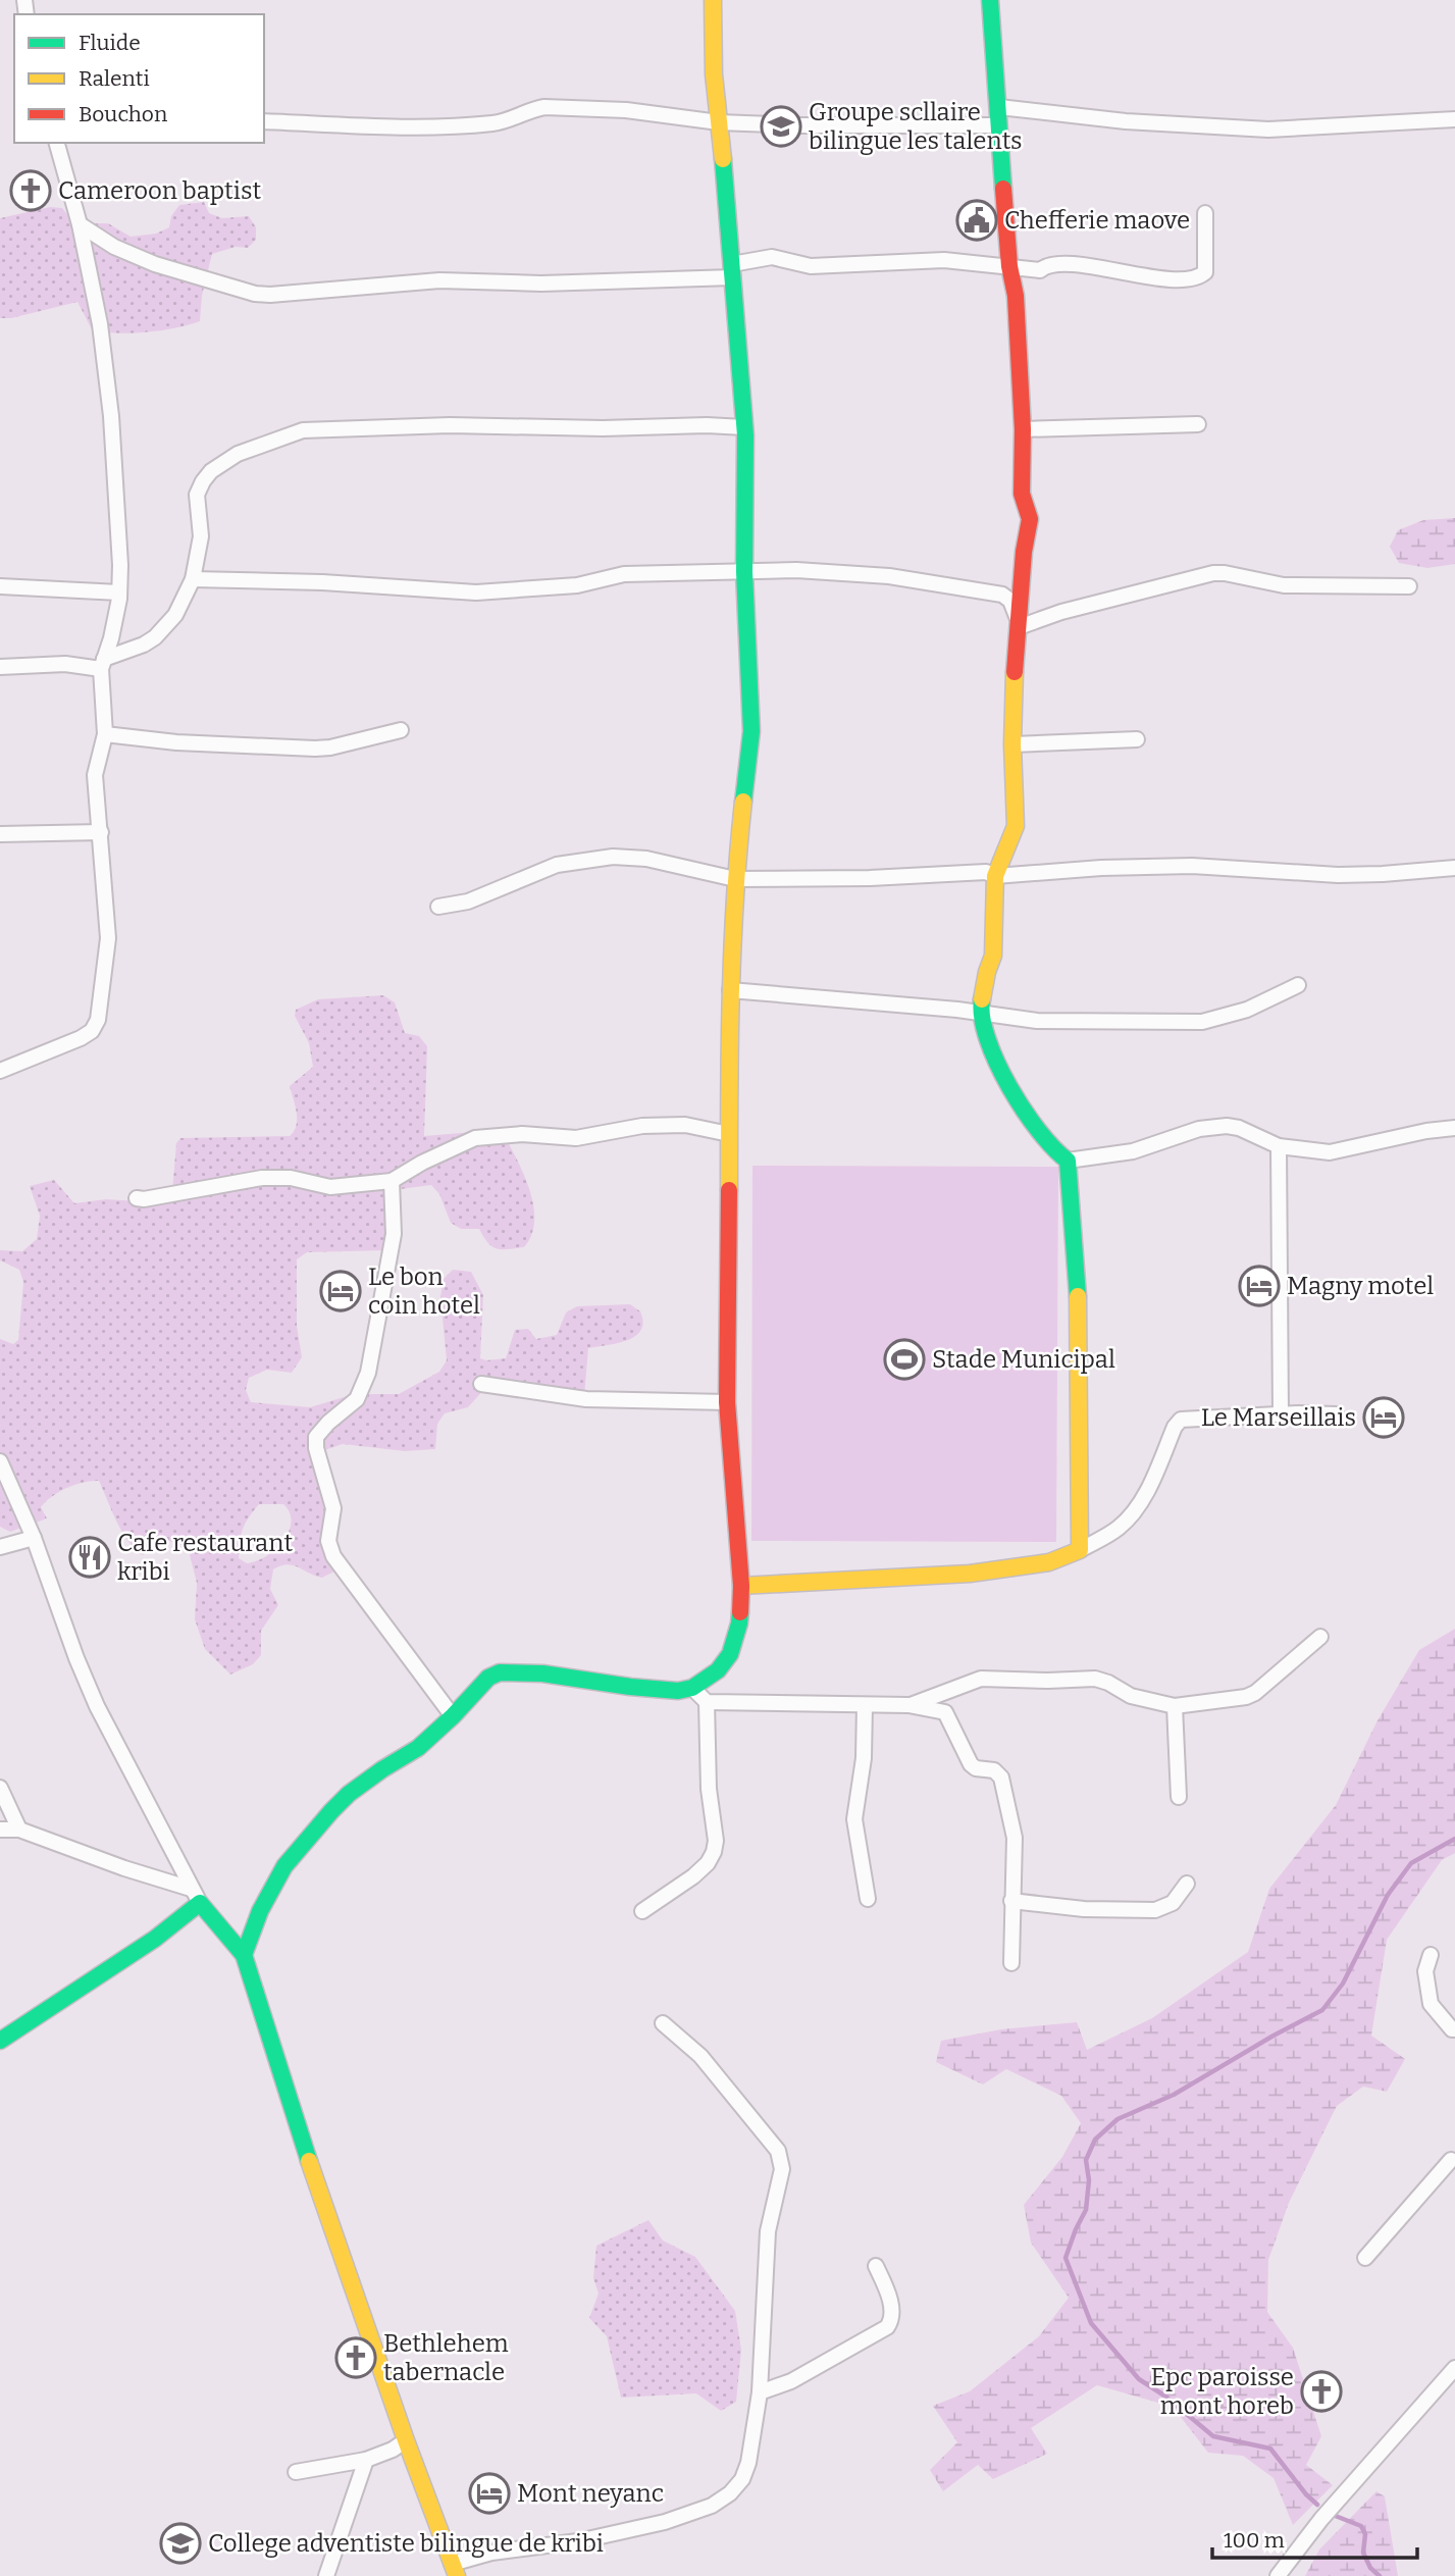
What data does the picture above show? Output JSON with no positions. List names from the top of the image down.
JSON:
{
  "places": {
    "school or university": ["Groupe scllaire bilingue les talents", "College adventiste bilingue de kribi"],
    "church": ["Cameroon baptist", "Bethlehem tabernacle", "Epc paroisse mont horeb"],
    "public building": ["Chefferie maove"],
    "hotel": [
      "Magny motel",
      "Le bon coin hotel",
      "Le Marseillais",
      "Mont neyanc"
    ],
    "sports": ["Stade Municipal"],
    "restaurant": ["Cafe restaurant kribi"]
  },
  "legend": ["Fluide", "Ralenti", "Bouchon"],
  "scale_bar": "100 m"
}
